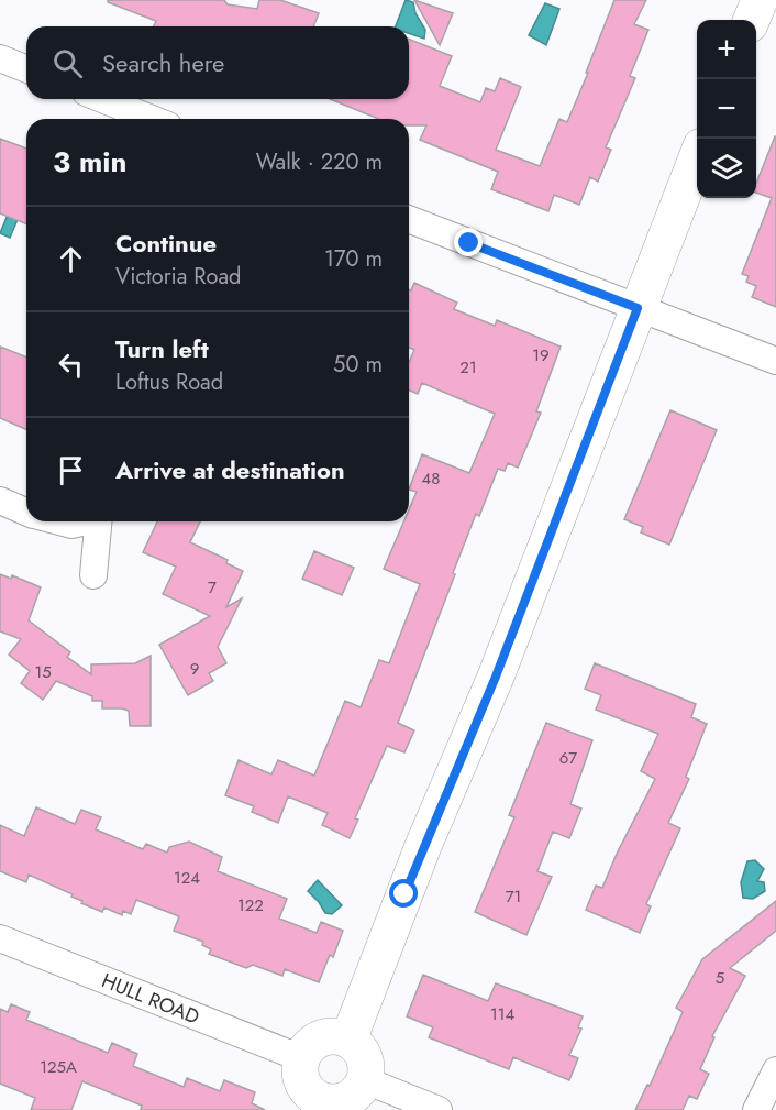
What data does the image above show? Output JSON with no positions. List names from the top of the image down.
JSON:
{
  "streets": {
    "street": ["HULL ROAD"]
  },
  "house_numbers": [
    "19",
    "21",
    "48",
    "7",
    "9",
    "15",
    "67",
    "124",
    "71",
    "122",
    "5",
    "114",
    "125A"
  ],
  "page": {
    "map_buttons": ["+", "−"],
    "search": "Search here",
    "heading": ["3 min", "Walk · 220 m"],
    "list": [
      ["Continue", "Victoria Road", "170 m"],
      ["Turn left", "Loftus Road", "50 m"],
      "Arrive at destination"
    ]
  }
}
